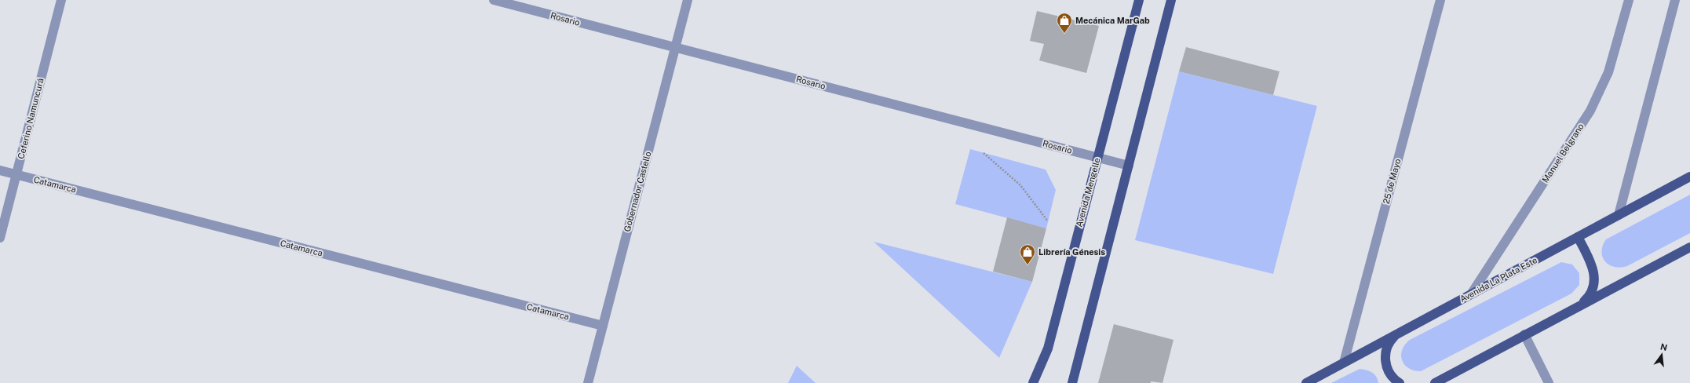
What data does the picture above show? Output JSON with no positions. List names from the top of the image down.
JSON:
{
  "streets": {
    "main road": ["Avenida Mengelle", "Avenida La Plata Este"],
    "street": [
      "Rosario",
      "Ceferino Namuncurá",
      "Manuel Belgrano",
      "25 de Mayo",
      "Catamarca",
      "Gobernador Castello"
    ]
  },
  "crossings": [
    ["Rosario", "Gobernador Castello"],
    ["Rosario", "Avenida Mengelle"],
    ["Ceferino Namuncurá", "Catamarca"],
    ["Manuel Belgrano", "Avenida La Plata Este"],
    ["25 de Mayo", "Avenida La Plata Este"],
    ["Catamarca", "Gobernador Castello"]
  ],
  "places": {
    "shop": ["Mecánica MarGab", "Librería Génesis"]
  },
  "north": "top"
}
